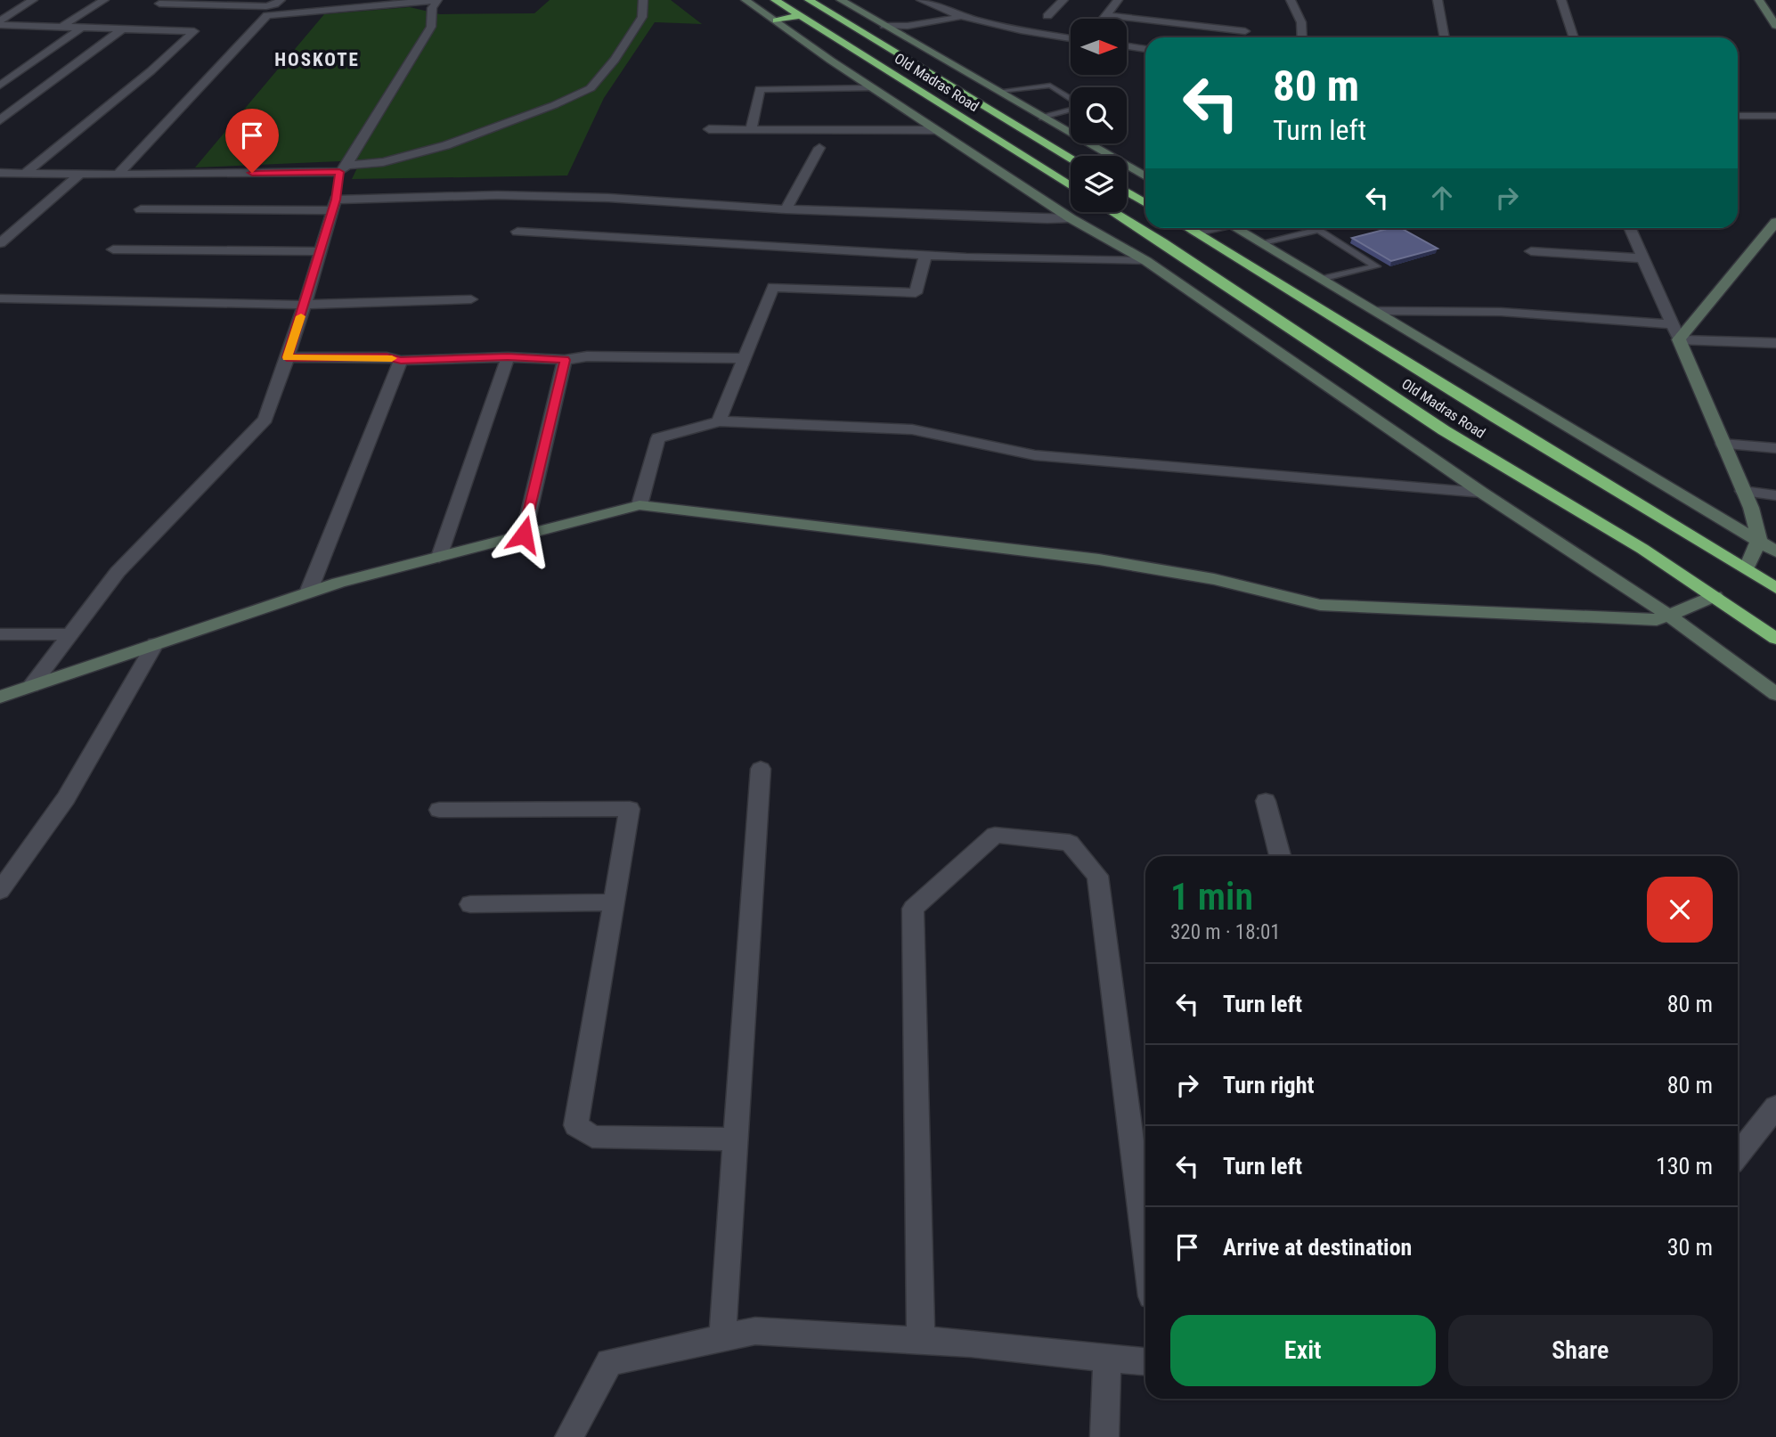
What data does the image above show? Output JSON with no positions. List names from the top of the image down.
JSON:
{
  "streets": {
    "highway": ["Old Madras Road"]
  },
  "districts": ["HOSKOTE"],
  "north": "right",
  "page": {
    "turn": ["80 m", "Turn left"],
    "heading": ["1 min", "320 m · 18:01"],
    "list": [
      {
        "name": "Turn left",
        "value": "80 m"
      },
      {
        "name": "Turn right",
        "value": "80 m"
      },
      {
        "name": "Turn left",
        "value": "130 m"
      },
      {
        "name": "Arrive at destination",
        "value": "30 m"
      }
    ],
    "buttons": ["Exit", "Share"]
  }
}
